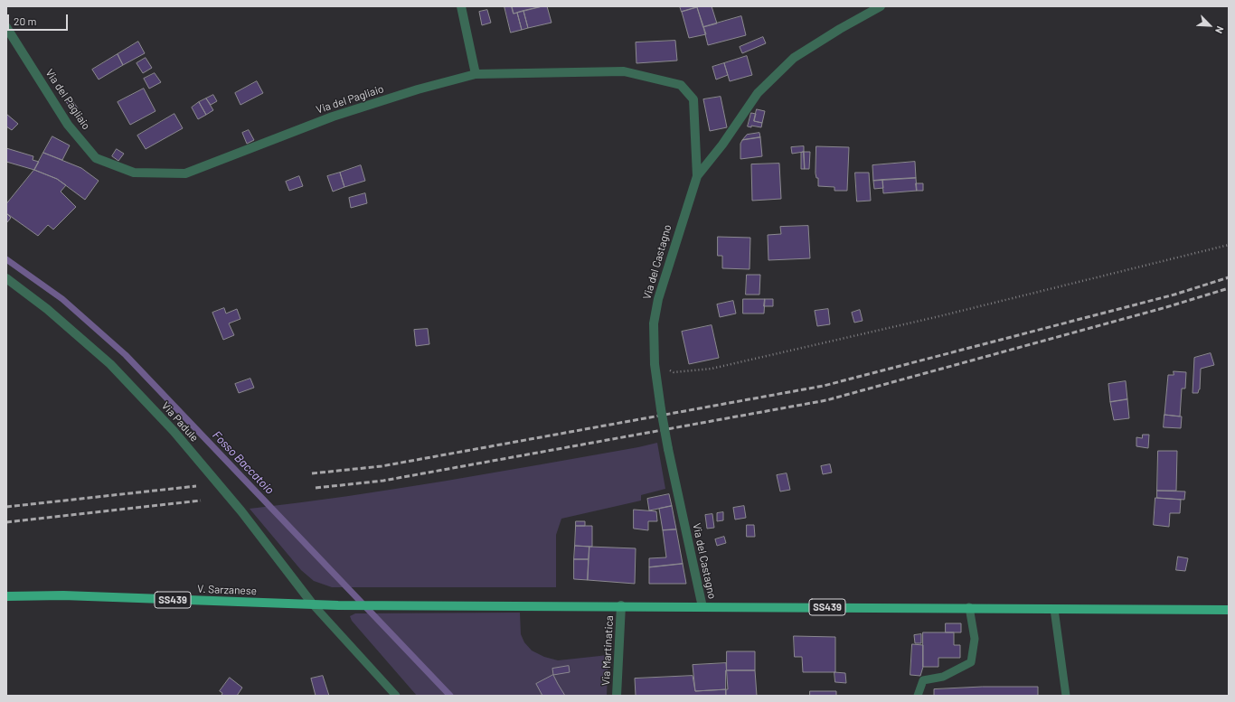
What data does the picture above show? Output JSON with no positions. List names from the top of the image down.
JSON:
{
  "streets": {
    "main road": ["V. Sarzanese", "SS439"],
    "street": [
      "Via del Pagliaio",
      "Via del Castagno",
      "Via Padule",
      "Via Martinatica"
    ]
  },
  "crossings": [
    ["Via del Pagliaio", "Via del Castagno"],
    ["Via del Castagno", "SS439"],
    ["Via Padule", "V. Sarzanese"],
    ["V. Sarzanese", "SS439"],
    ["V. Sarzanese", "Via Martinatica"],
    ["SS439", "Via Martinatica"]
  ],
  "water": ["Fosso Baccatoio"],
  "scale_bar": "20 m",
  "north": "bottom right"
}
